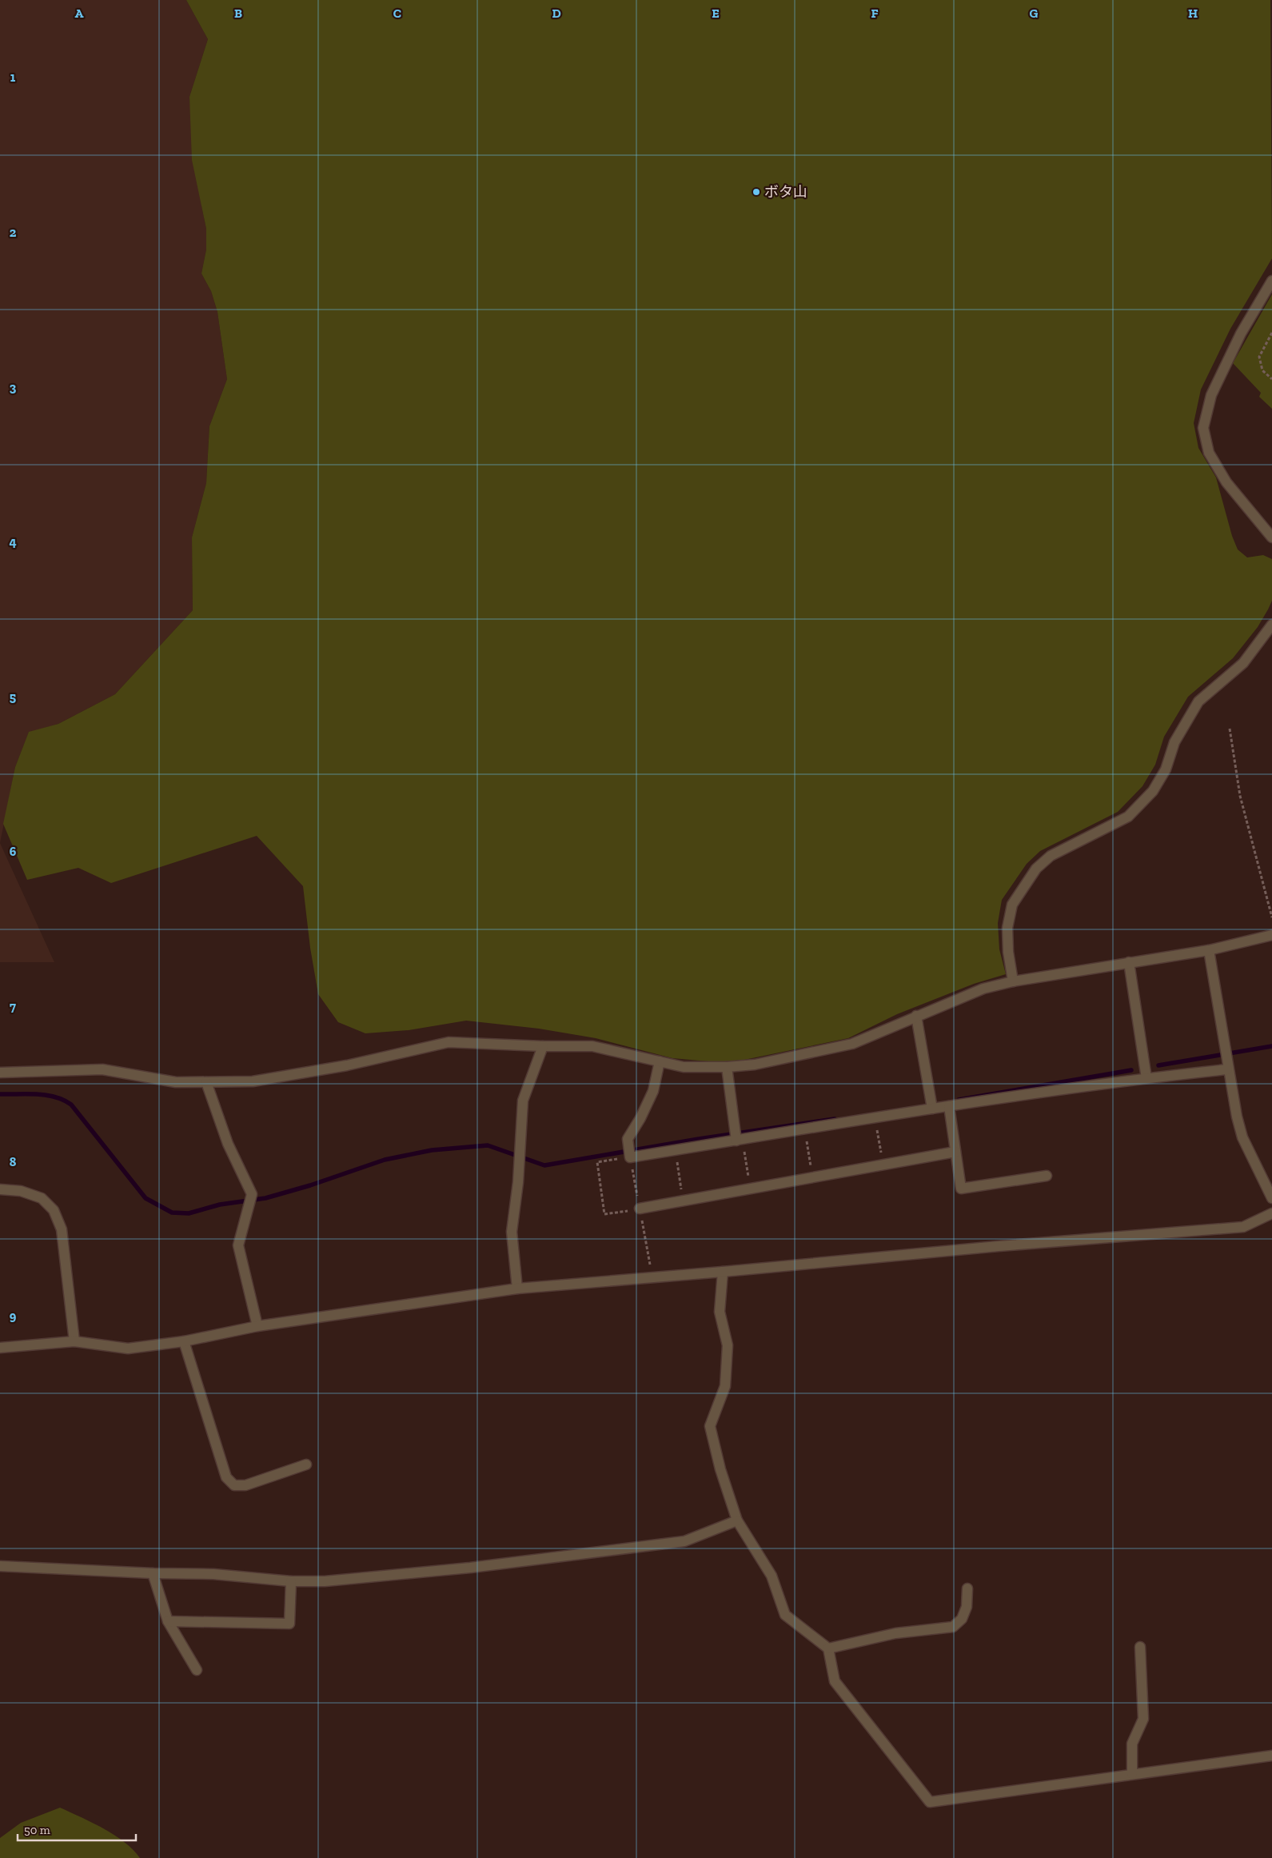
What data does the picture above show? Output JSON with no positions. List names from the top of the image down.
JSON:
{
  "places": ["ボタ山"],
  "scale_bar": "50 m",
  "grid": {
    "columns": [
      "A",
      "B",
      "C",
      "D",
      "E",
      "F",
      "G",
      "H"
    ],
    "rows": [
      "1",
      "2",
      "3",
      "4",
      "5",
      "6",
      "7",
      "8",
      "9"
    ]
  }
}
